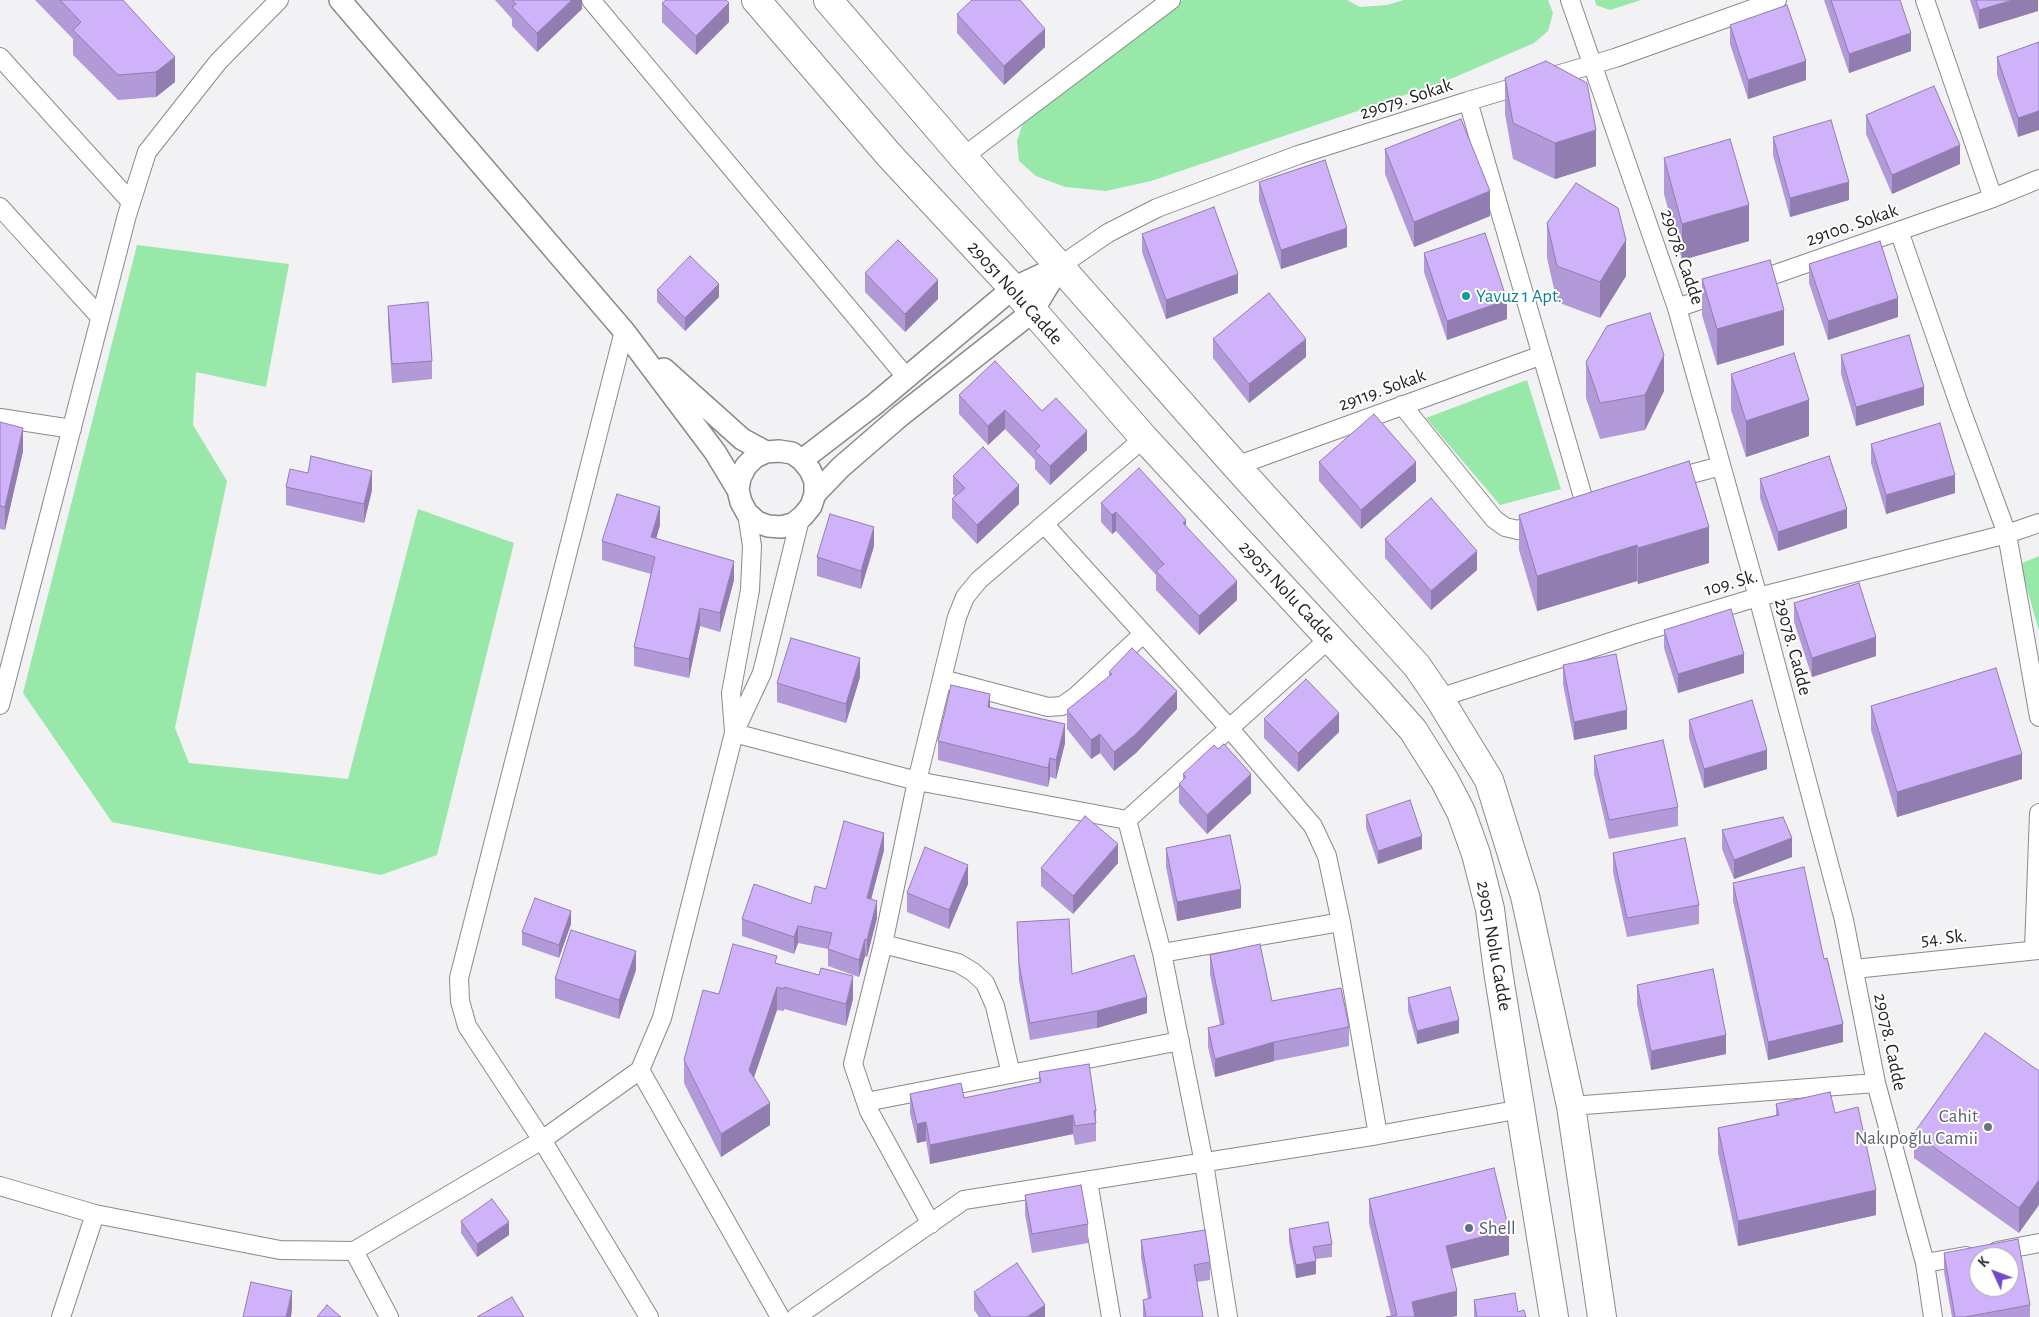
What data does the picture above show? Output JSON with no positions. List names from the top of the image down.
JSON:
{
  "streets": {
    "main road": ["29051 Nolu Cadde"],
    "street": [
      "29079. Sokak",
      "29100. Sokak",
      "29078. Cadde",
      "29119. Sokak",
      "109. Sk.",
      "54. Sk."
    ]
  },
  "crossings": [
    ["29079. Sokak", "29078. Cadde"],
    ["29079. Sokak", "29051 Nolu Cadde"],
    ["29100. Sokak", "29078. Cadde"],
    ["29078. Cadde", "109. Sk."],
    ["29078. Cadde", "54. Sk."],
    ["29051 Nolu Cadde", "29119. Sokak"],
    ["29051 Nolu Cadde", "109. Sk."]
  ],
  "places": ["Yavuz 1 Apt.", "Cahit Nakıpoğlu Camii", "Shell"],
  "north": "top left"
}
